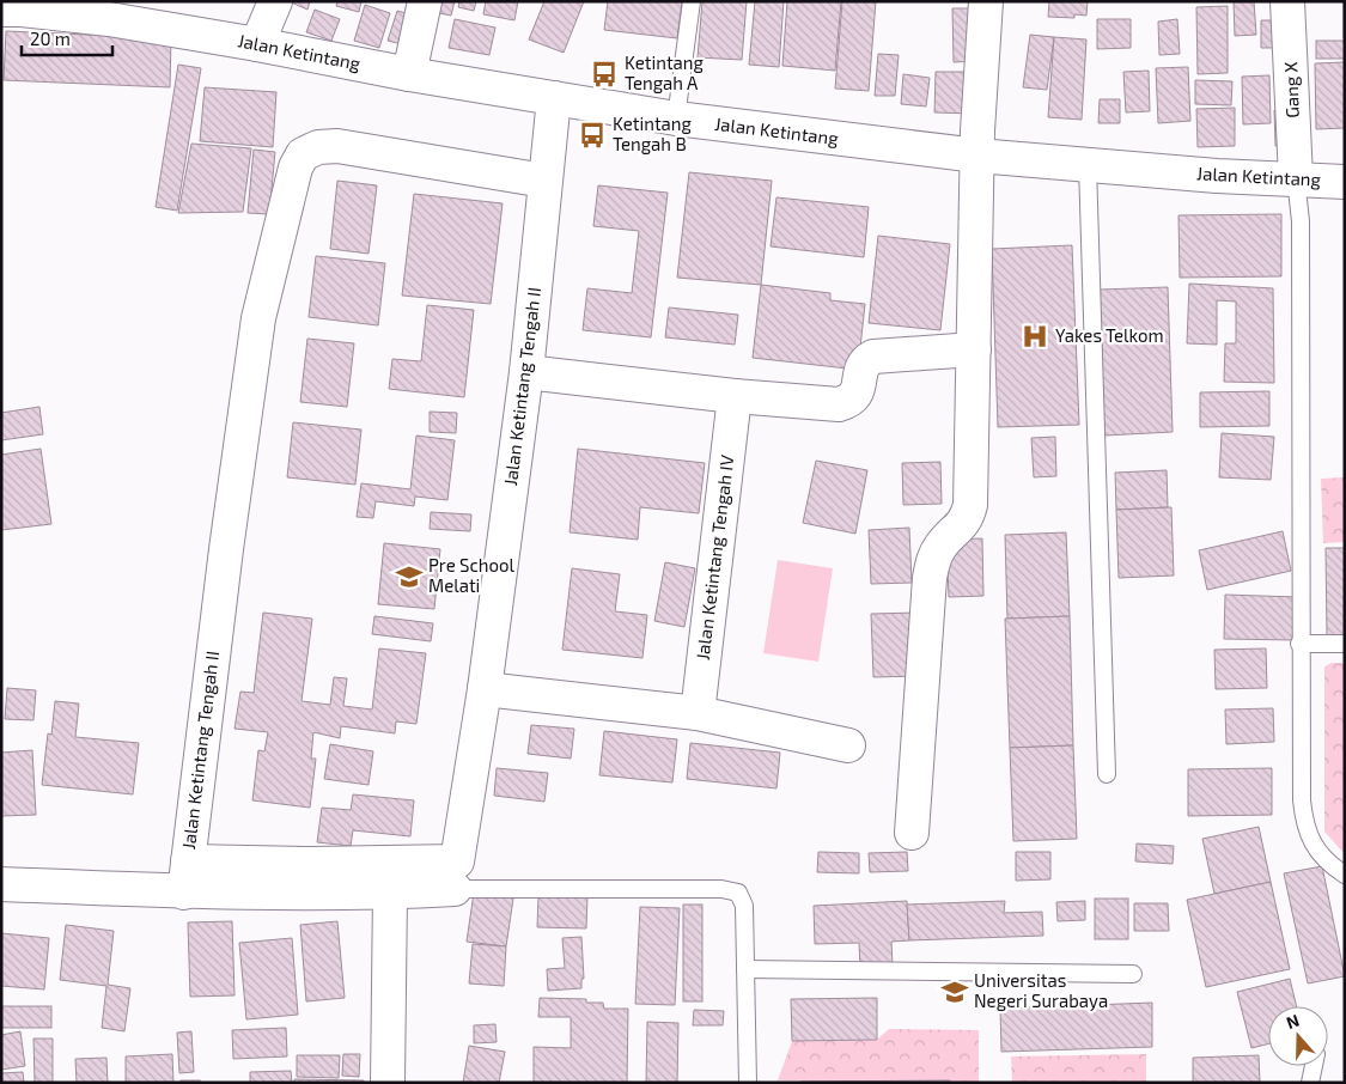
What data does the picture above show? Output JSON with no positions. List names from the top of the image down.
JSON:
{
  "streets": {
    "street": [
      "Jalan Ketintang",
      "Gang X",
      "Jalan Ketintang Tengah II",
      "Jalan Ketintang Tengah IV"
    ]
  },
  "crossings": [
    ["Jalan Ketintang", "Gang X"],
    ["Jalan Ketintang", "Jalan Ketintang Tengah II"]
  ],
  "places": {
    "bus stop": ["Ketintang Tengah A", "Ketintang Tengah B"],
    "hospital": ["Yakes Telkom"],
    "school or university": ["Pre School Melati", "Universitas Negeri Surabaya"]
  },
  "scale_bar": "20 m",
  "north": "top"
}
